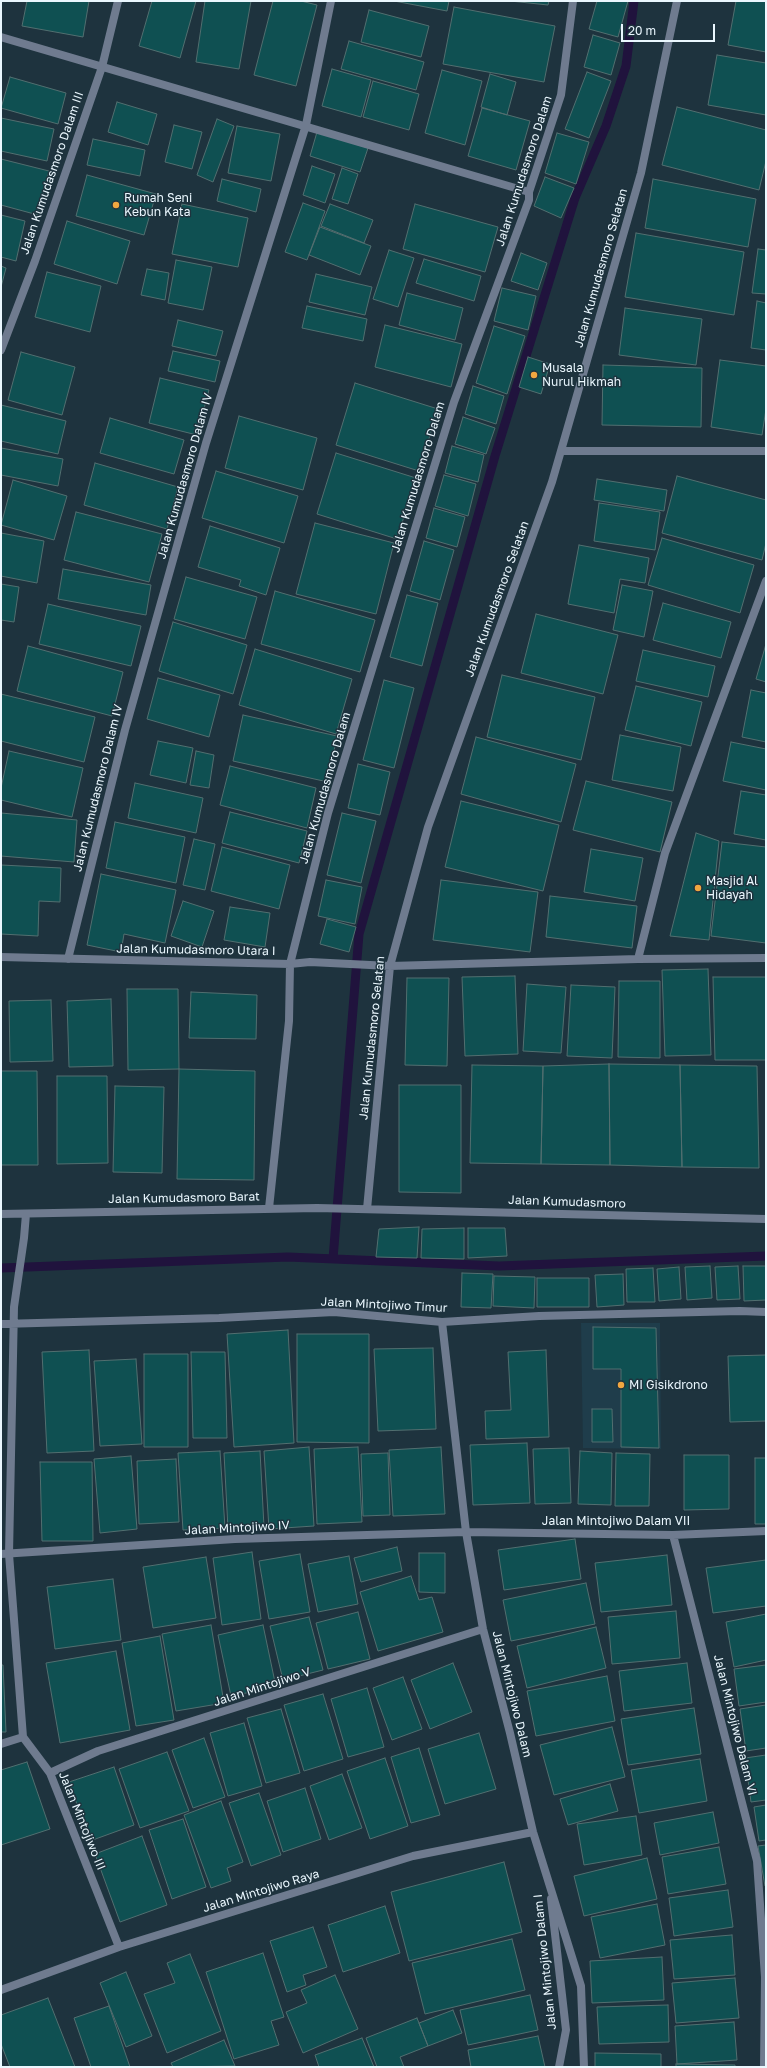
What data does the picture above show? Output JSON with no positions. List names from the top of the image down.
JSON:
{
  "streets": {
    "street": [
      "Jalan Kumudasmoro Dalam",
      "Jalan Kumudasmoro Dalam III",
      "Jalan Kumudasmoro Selatan",
      "Jalan Kumudasmoro Dalam IV",
      "Jalan Kumudasmoro Utara I",
      "Jalan Kumudasmoro Barat",
      "Jalan Kumudasmoro",
      "Jalan Mintojiwo Timur",
      "Jalan Mintojiwo Dalam VII",
      "Jalan Mintojiwo IV",
      "Jalan Mintojiwo V",
      "Jalan Mintojiwo Dalam",
      "Jalan Mintojiwo Dalam VI",
      "Jalan Mintojiwo III",
      "Jalan Mintojiwo Raya",
      "Jalan Mintojiwo Dalam I"
    ]
  },
  "crossings": [
    ["Jalan Kumudasmoro Dalam", "Jalan Kumudasmoro Utara I"],
    ["Jalan Kumudasmoro Dalam", "Jalan Kumudasmoro Barat"],
    ["Jalan Kumudasmoro Selatan", "Jalan Kumudasmoro Utara I"],
    ["Jalan Kumudasmoro Selatan", "Jalan Kumudasmoro Barat"],
    ["Jalan Kumudasmoro Selatan", "Jalan Kumudasmoro"],
    ["Jalan Kumudasmoro Dalam IV", "Jalan Kumudasmoro Utara I"],
    ["Jalan Kumudasmoro Barat", "Jalan Kumudasmoro"],
    ["Jalan Mintojiwo Timur", "Jalan Mintojiwo Dalam"],
    ["Jalan Mintojiwo Dalam VII", "Jalan Mintojiwo IV"],
    ["Jalan Mintojiwo Dalam VII", "Jalan Mintojiwo Dalam"],
    ["Jalan Mintojiwo Dalam VII", "Jalan Mintojiwo Dalam VI"],
    ["Jalan Mintojiwo IV", "Jalan Mintojiwo Dalam"],
    ["Jalan Mintojiwo V", "Jalan Mintojiwo Dalam"],
    ["Jalan Mintojiwo V", "Jalan Mintojiwo III"],
    ["Jalan Mintojiwo Dalam", "Jalan Mintojiwo Raya"],
    ["Jalan Mintojiwo Dalam", "Jalan Mintojiwo Dalam I"],
    ["Jalan Mintojiwo III", "Jalan Mintojiwo Raya"]
  ],
  "places": [
    "Rumah Seni Kebun Kata",
    "Musala Nurul Hikmah",
    "Masjid Al Hidayah",
    "MI Gisikdrono"
  ],
  "scale_bar": "20 m"
}
